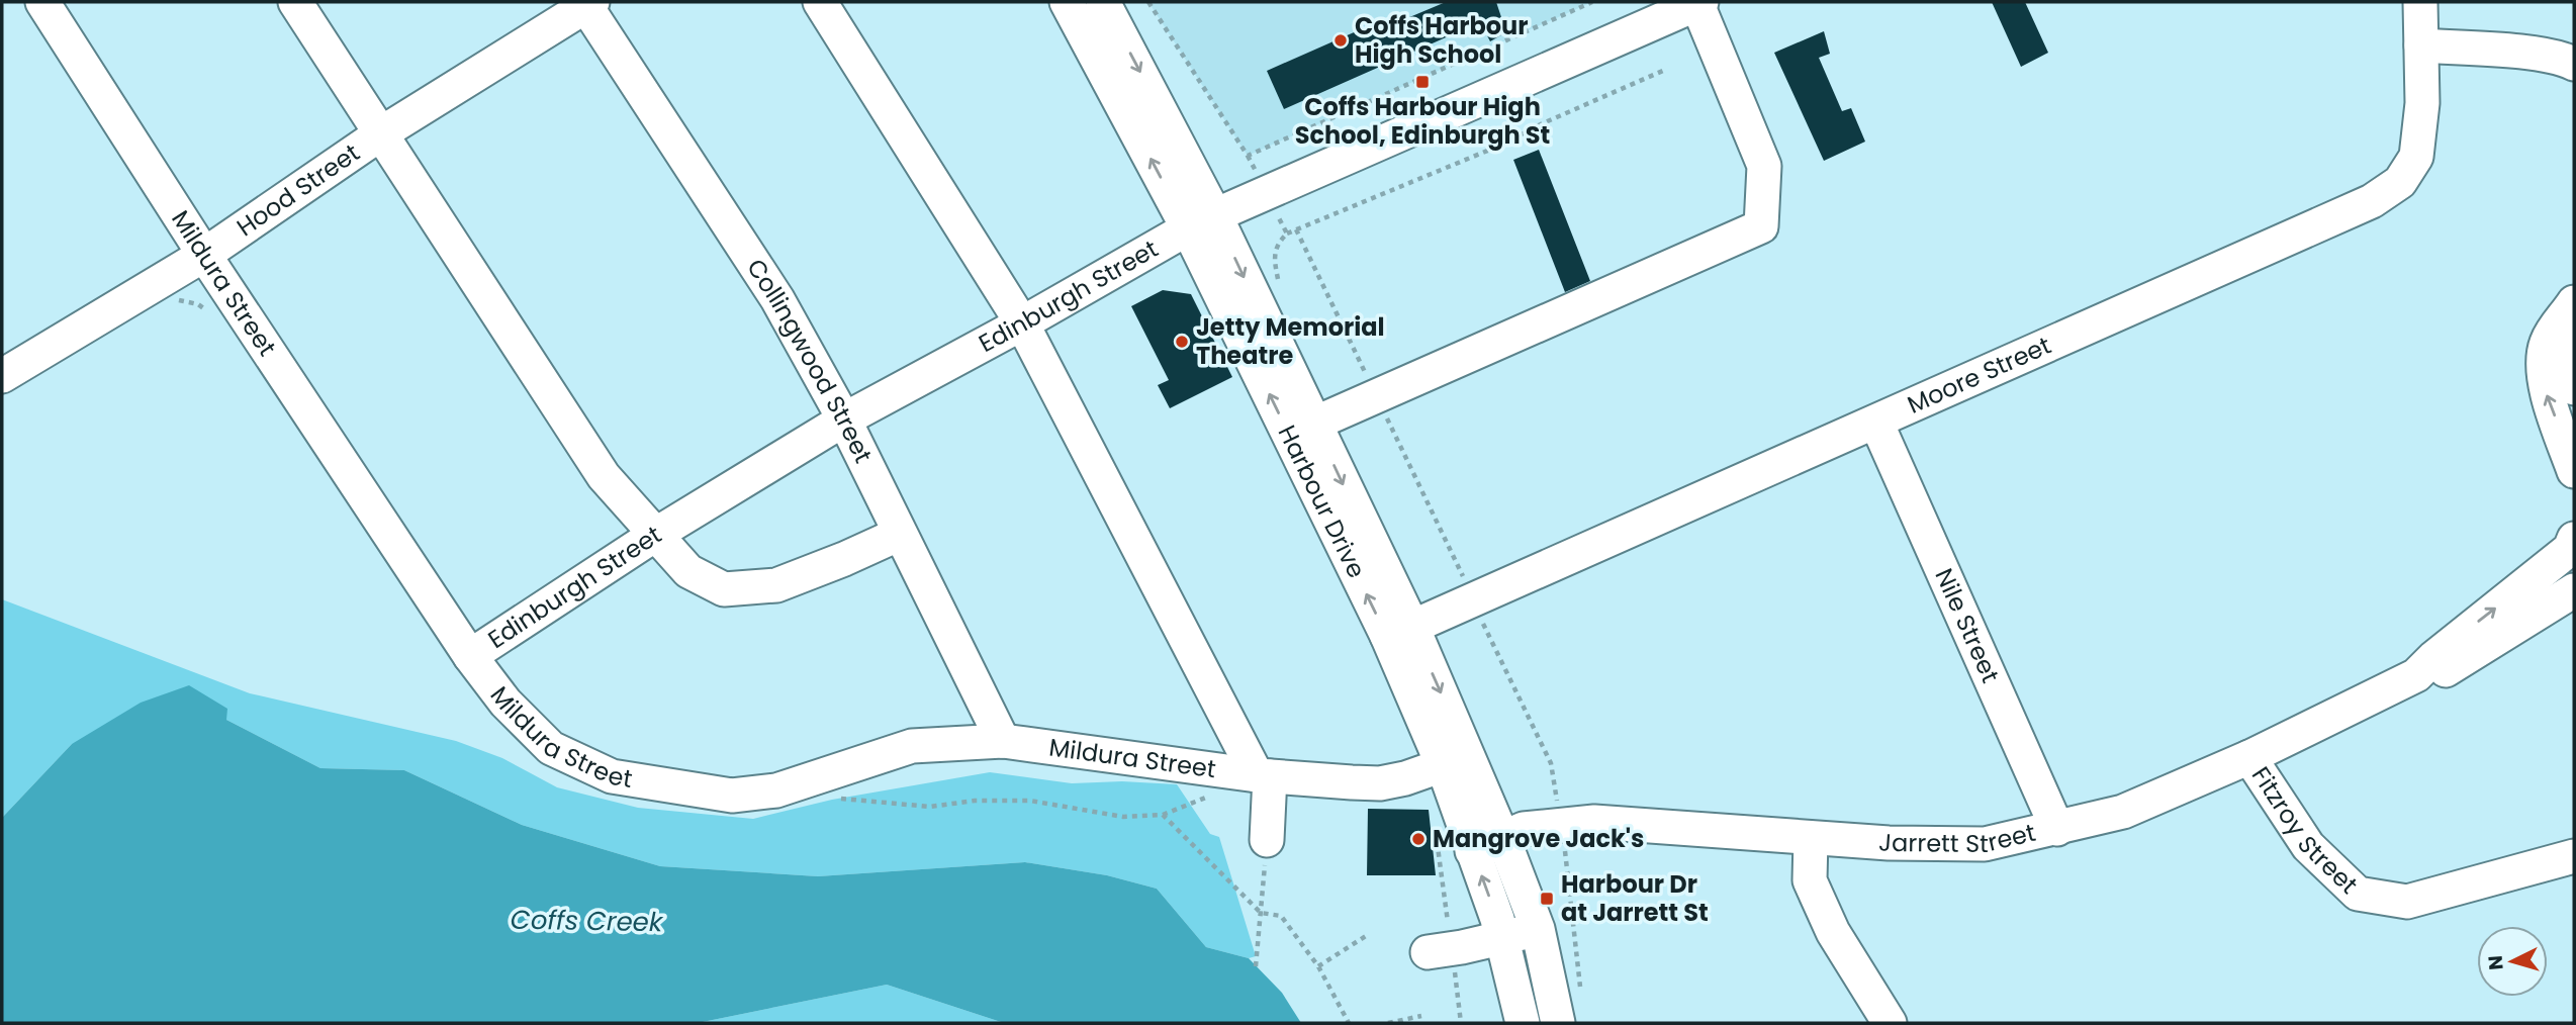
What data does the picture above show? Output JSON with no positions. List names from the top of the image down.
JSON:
{
  "streets": {
    "street": [
      "Hood Street",
      "Mildura Street",
      "Edinburgh Street",
      "Collingwood Street",
      "Moore Street",
      "Harbour Drive",
      "Nile Street",
      "Fitzroy Street",
      "Jarrett Street"
    ]
  },
  "crossings": [
    ["Hood Street", "Mildura Street"],
    ["Hood Street", "Collingwood Street"],
    ["Mildura Street", "Edinburgh Street"],
    ["Mildura Street", "Collingwood Street"],
    ["Mildura Street", "Harbour Drive"],
    ["Edinburgh Street", "Collingwood Street"],
    ["Edinburgh Street", "Harbour Drive"],
    ["Moore Street", "Harbour Drive"],
    ["Moore Street", "Nile Street"],
    ["Harbour Drive", "Jarrett Street"],
    ["Nile Street", "Jarrett Street"],
    ["Fitzroy Street", "Jarrett Street"]
  ],
  "water": ["Coffs Creek"],
  "places": {
    "other": ["Coffs Harbour High School", "Jetty Memorial Theatre", "Mangrove Jack's"],
    "transit": ["Coffs Harbour High School, Edinburgh St", "Harbour Dr at Jarrett St"]
  },
  "north": "left"
}
